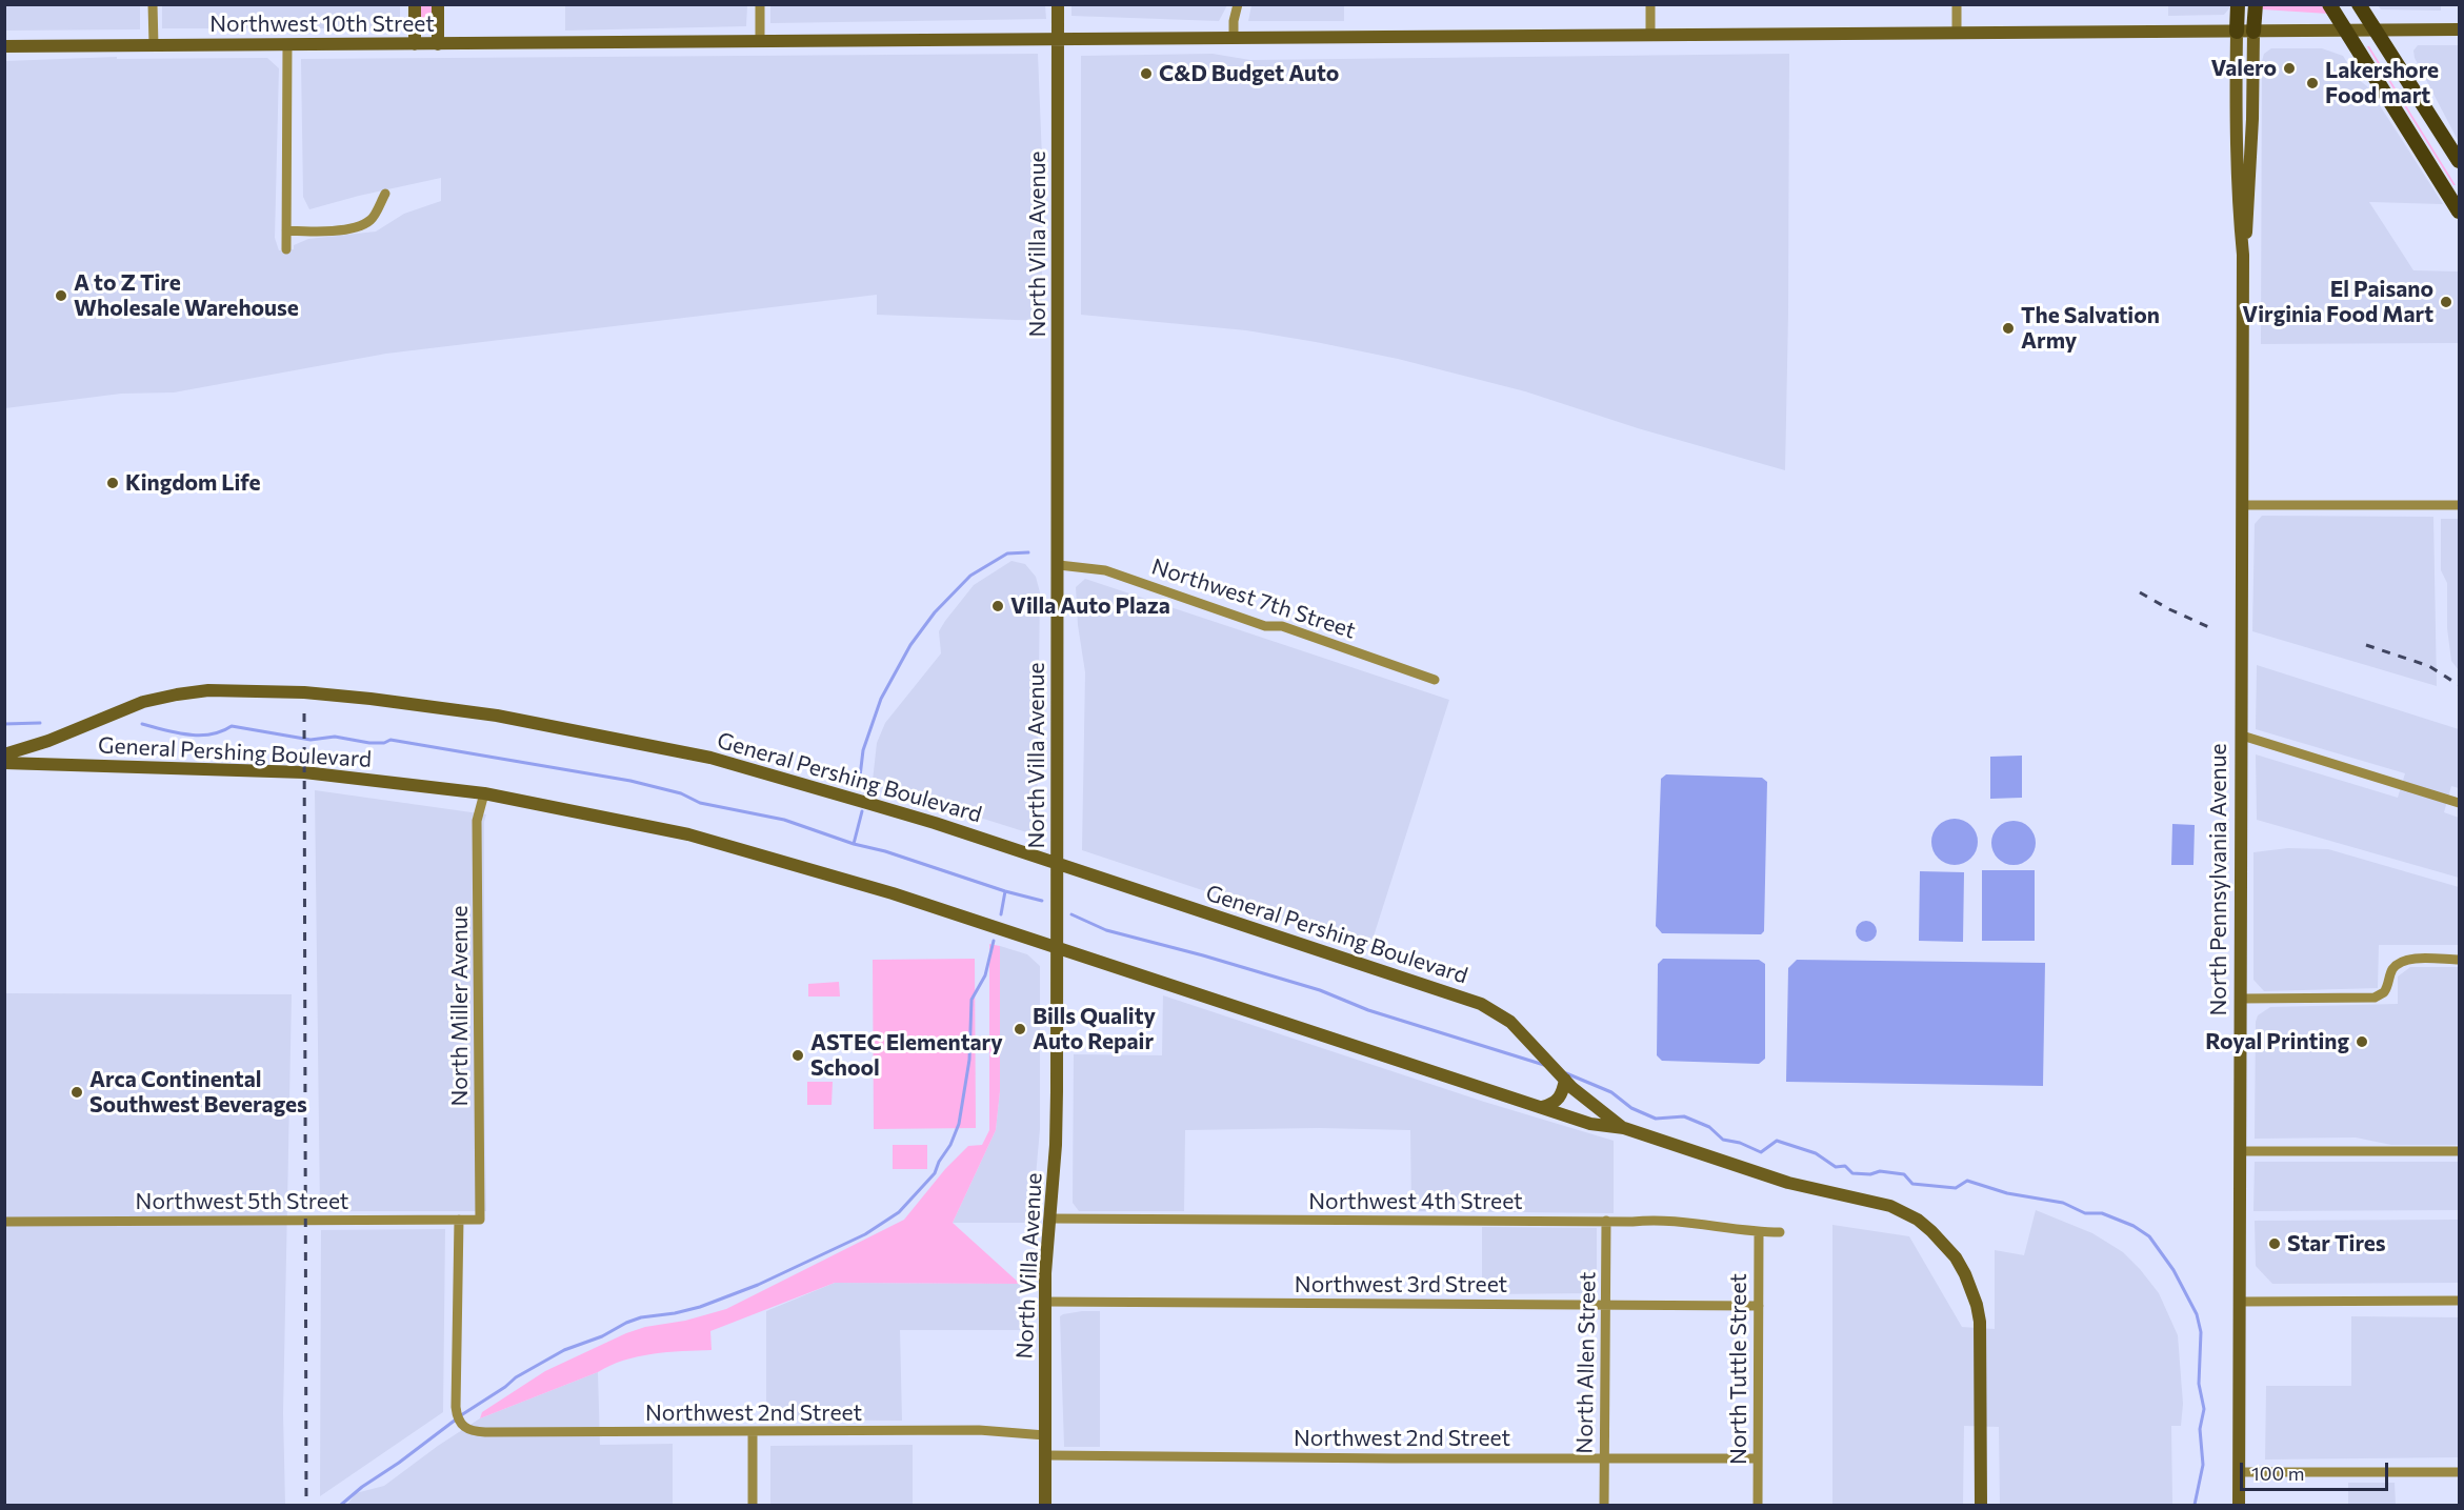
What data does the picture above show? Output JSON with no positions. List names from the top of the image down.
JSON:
{
  "streets": {
    "main road": [
      "Northwest 10th Street",
      "North Villa Avenue",
      "General Pershing Boulevard",
      "North Pennsylvania Avenue"
    ],
    "street": [
      "Northwest 7th Street",
      "North Miller Avenue",
      "Northwest 5th Street",
      "Northwest 4th Street",
      "Northwest 3rd Street",
      "North Allen Street",
      "North Tuttle Street",
      "Northwest 2nd Street"
    ]
  },
  "crossings": [
    ["Northwest 10th Street", "North Villa Avenue"],
    ["Northwest 10th Street", "North Pennsylvania Avenue"],
    ["North Villa Avenue", "Northwest 7th Street"],
    ["North Villa Avenue", "General Pershing Boulevard"],
    ["North Villa Avenue", "Northwest 4th Street"],
    ["North Villa Avenue", "Northwest 3rd Street"],
    ["North Villa Avenue", "Northwest 2nd Street"],
    ["General Pershing Boulevard", "North Miller Avenue"],
    ["North Miller Avenue", "Northwest 5th Street"],
    ["Northwest 5th Street", "Northwest 2nd Street"],
    ["Northwest 4th Street", "North Allen Street"],
    ["Northwest 4th Street", "North Tuttle Street"],
    ["Northwest 3rd Street", "North Allen Street"],
    ["Northwest 3rd Street", "North Tuttle Street"],
    ["North Allen Street", "Northwest 2nd Street"],
    ["North Tuttle Street", "Northwest 2nd Street"]
  ],
  "places": [
    "Valero",
    "C&D Budget Auto",
    "Lakershore Food mart",
    "A to Z Tire Wholesale Warehouse",
    "El Paisano Virginia Food Mart",
    "The Salvation Army",
    "Kingdom Life",
    "Villa Auto Plaza",
    "Bills Quality Auto Repair",
    "Royal Printing",
    "ASTEC Elementary School",
    "Arca Continental Southwest Beverages",
    "Star Tires"
  ],
  "scale_bar": "100 m"
}
